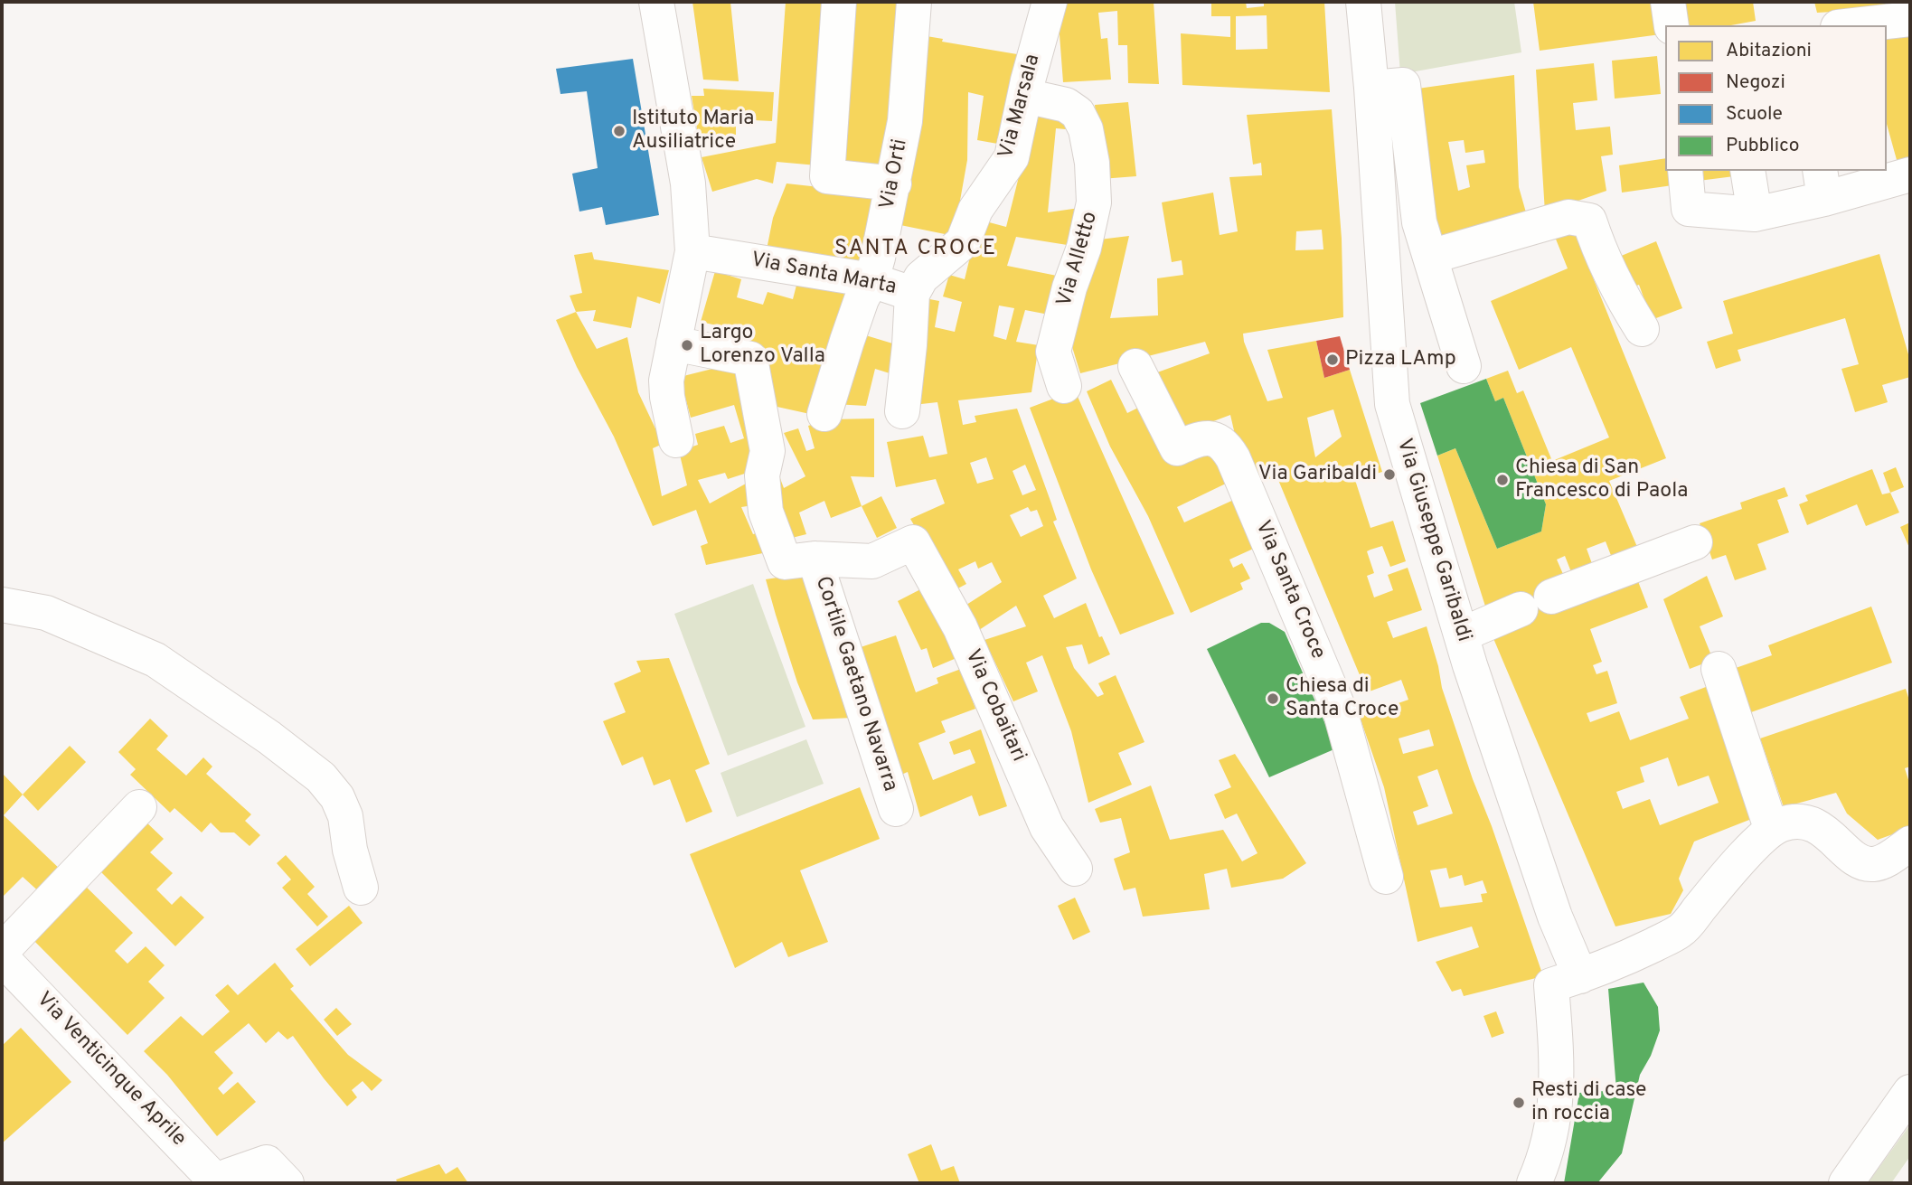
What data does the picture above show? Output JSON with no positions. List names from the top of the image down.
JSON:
{
  "streets": {
    "street": [
      "Via Marsala",
      "Via Orti",
      "Via Alletto",
      "Via Santa Marta",
      "Via Giuseppe Garibaldi",
      "Via Santa Croce",
      "Cortile Gaetano Navarra",
      "Via Cobaitari",
      "Via Venticinque Aprile"
    ]
  },
  "crossings": [
    ["Via Marsala", "Via Alletto"],
    ["Via Marsala", "Via Santa Marta"],
    ["Via Orti", "Via Santa Marta"],
    ["Cortile Gaetano Navarra", "Via Cobaitari"]
  ],
  "districts": ["SANTA CROCE"],
  "places": [
    "Istituto Maria Ausiliatrice",
    "Largo Lorenzo Valla",
    "Pizza LAmp",
    "Via Garibaldi",
    "Chiesa di San Francesco di Paola",
    "Chiesa di Santa Croce",
    "Resti di case in roccia"
  ],
  "legend": [
    "Abitazioni",
    "Negozi",
    "Scuole",
    "Pubblico"
  ]
}
